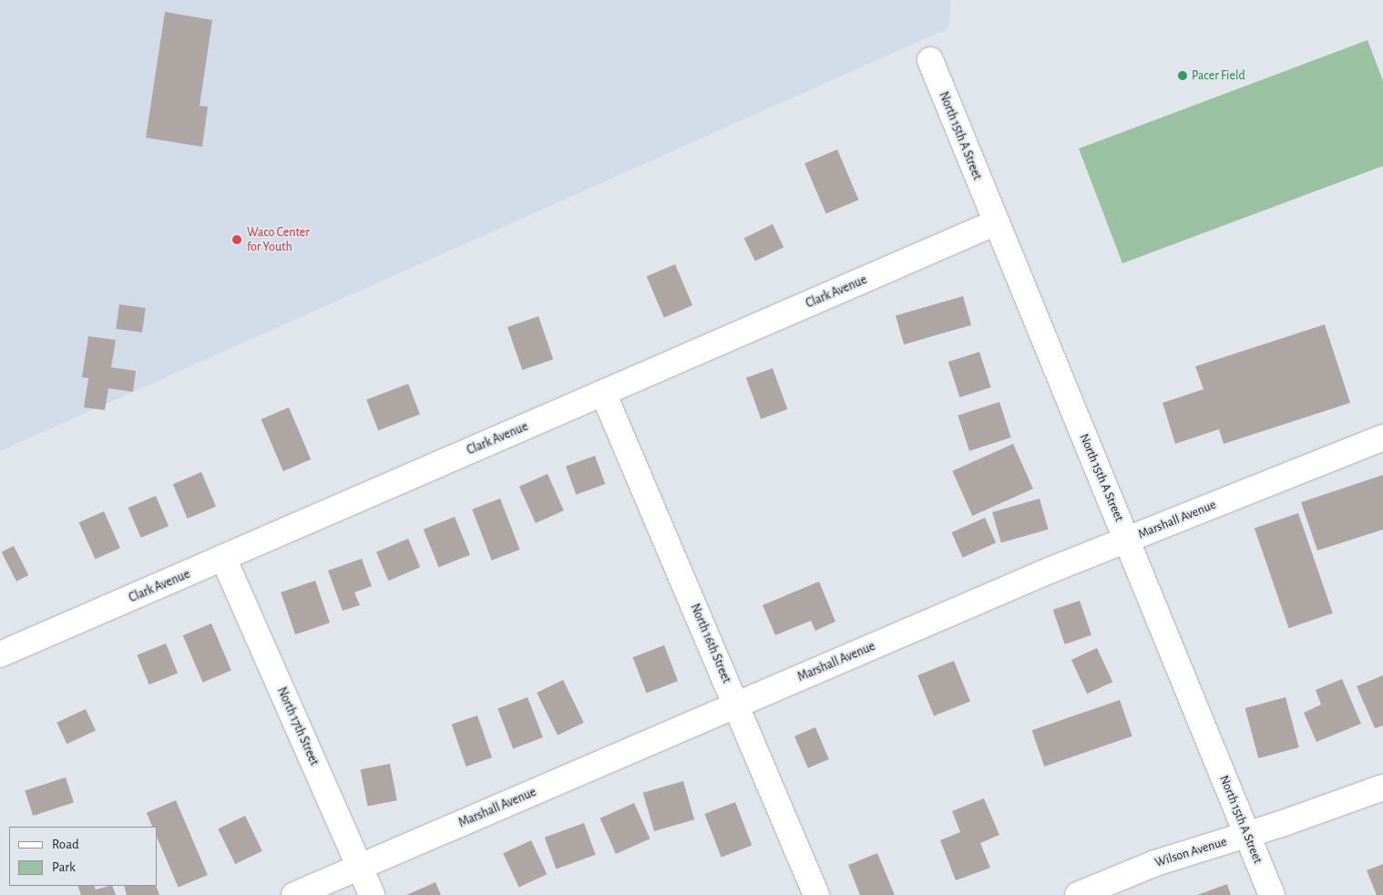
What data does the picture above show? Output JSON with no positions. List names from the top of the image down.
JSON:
{
  "streets": {
    "street": [
      "North 15th A Street",
      "Clark Avenue",
      "Marshall Avenue",
      "North 16th Street",
      "North 17th Street",
      "Wilson Avenue"
    ]
  },
  "crossings": [
    ["North 15th A Street", "Clark Avenue"],
    ["North 15th A Street", "Marshall Avenue"],
    ["North 15th A Street", "Wilson Avenue"],
    ["Clark Avenue", "North 16th Street"],
    ["Clark Avenue", "North 17th Street"],
    ["Marshall Avenue", "North 16th Street"],
    ["Marshall Avenue", "North 17th Street"]
  ],
  "places": ["Pacer Field", "Waco Center for Youth"],
  "legend": ["Road", "Park"]
}
